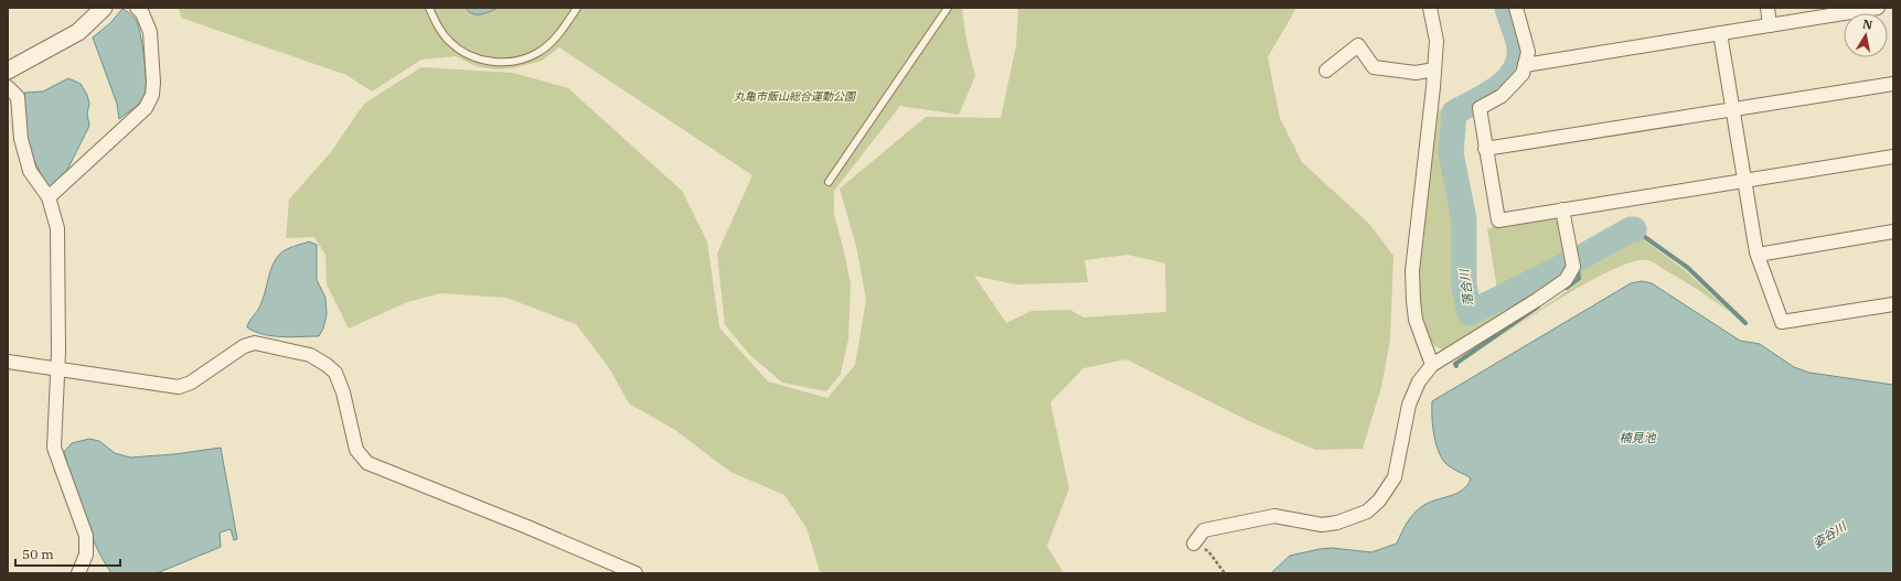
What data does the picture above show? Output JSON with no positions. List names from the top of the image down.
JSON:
{
  "water": ["落合川", "楠見池", "姿谷川"],
  "parks": ["丸亀市飯山総合運動公園"],
  "scale_bar": "50 m",
  "north": "top"
}
